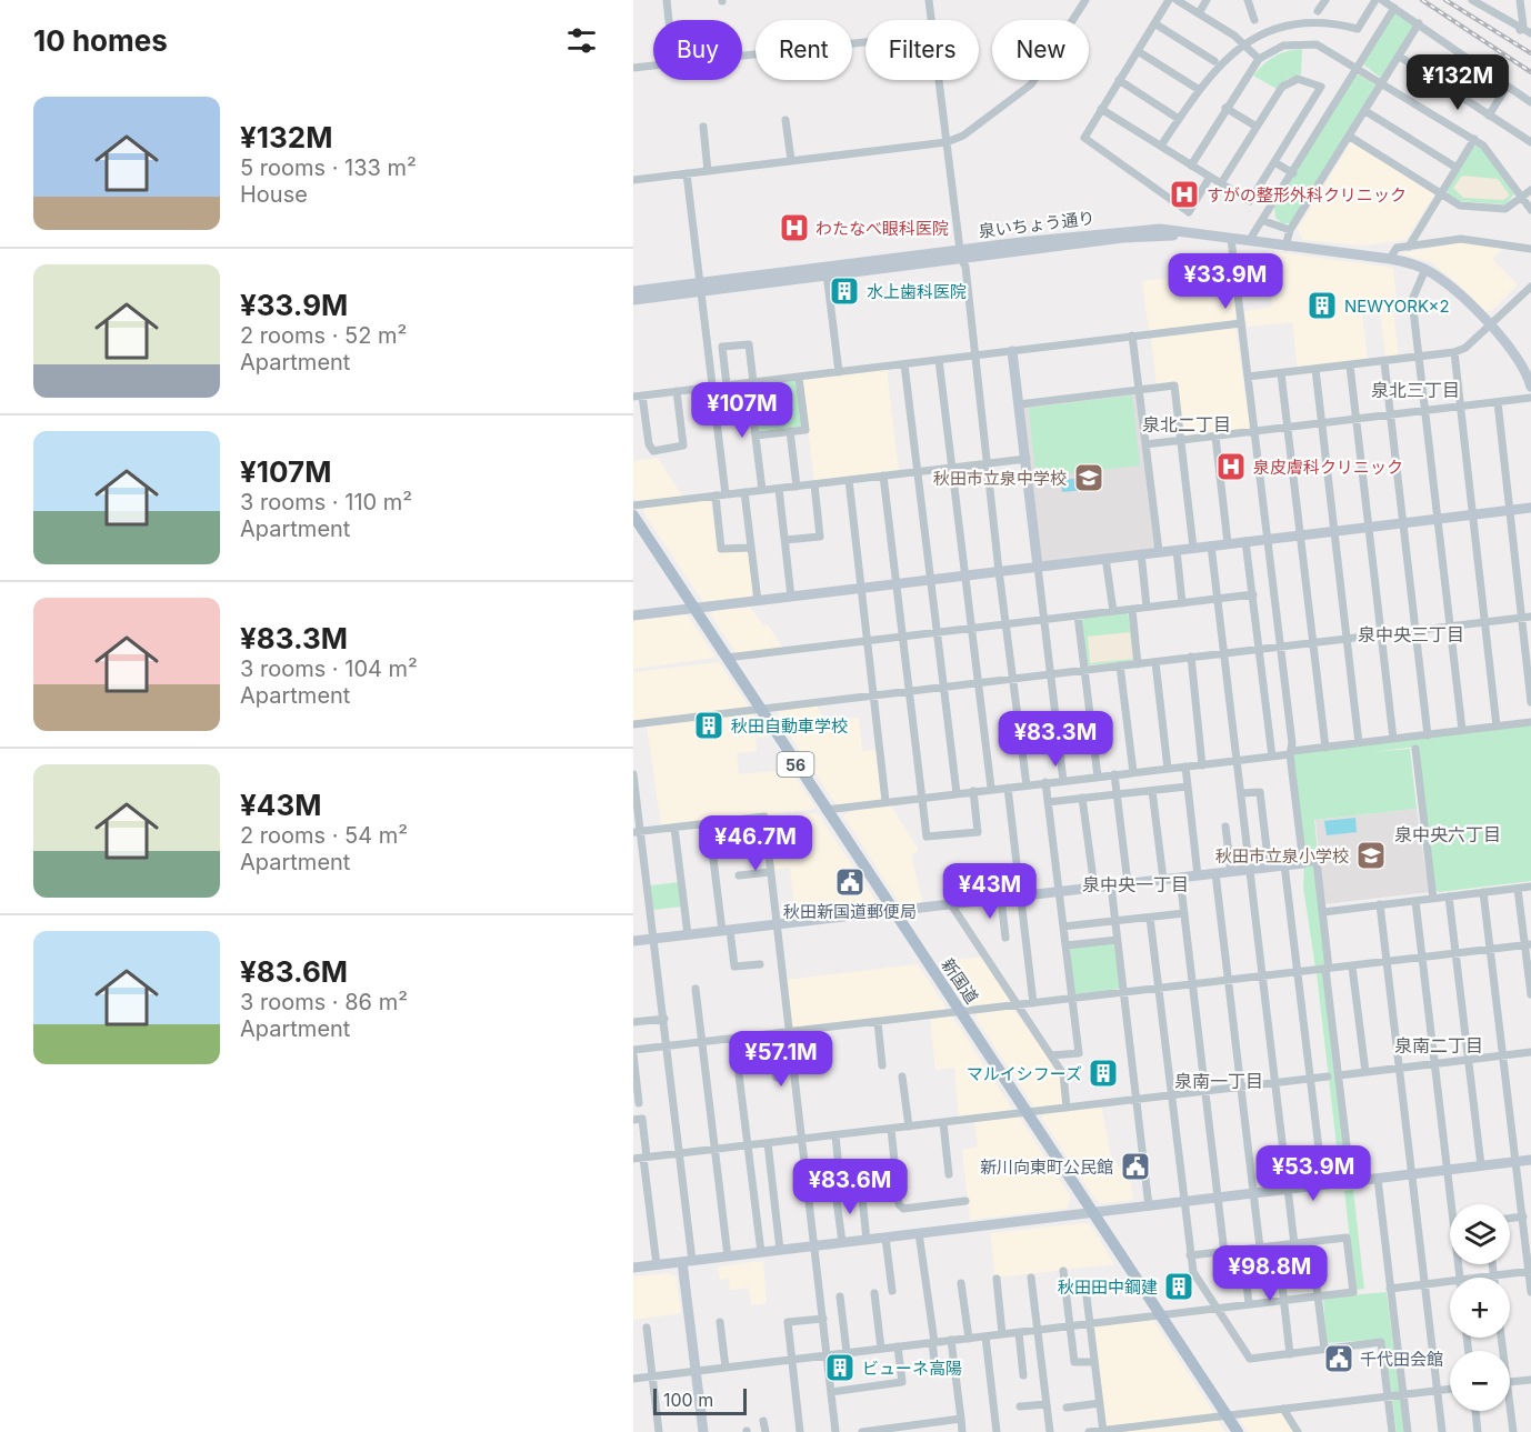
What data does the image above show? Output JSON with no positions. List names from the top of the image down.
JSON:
{
  "streets": {
    "main road": ["56", "新国道"],
    "street": ["泉いちょう通り"]
  },
  "districts": [
    "泉北三丁目",
    "泉北二丁目",
    "泉中央三丁目",
    "泉中央六丁目",
    "泉中央一丁目",
    "泉南二丁目",
    "泉南一丁目"
  ],
  "places": {
    "hospital": ["すがの整形外科クリニック", "わたなべ眼科医院", "泉皮膚科クリニック"],
    "building": [
      "水上歯科医院",
      "NEWYORK×2",
      "秋田自動車学校",
      "マルイシフーズ",
      "秋田田中鋼建",
      "ビューネ高陽"
    ],
    "school or university": ["秋田市立泉中学校", "秋田市立泉小学校"],
    "public building": ["秋田新国道郵便局", "新川向東町公民館", "千代田会館"]
  },
  "scale_bar": "100 m",
  "page": {
    "heading": "10 homes",
    "chip": [
      "Buy",
      "Rent",
      "Filters",
      "New"
    ],
    "price": [
      "¥132M",
      "¥33.9M",
      "¥107M",
      "¥83.3M",
      "¥46.7M",
      "¥43M",
      "¥57.1M",
      "¥53.9M",
      "¥83.6M",
      "¥98.8M"
    ],
    "list": [
      {
        "name": "¥132M",
        "note": "5 rooms · 133 m² · House"
      },
      {
        "name": "¥33.9M",
        "note": "2 rooms · 52 m² · Apartment"
      },
      {
        "name": "¥107M",
        "note": "3 rooms · 110 m² · Apartment"
      },
      {
        "name": "¥83.3M",
        "note": "3 rooms · 104 m² · Apartment"
      },
      {
        "name": "¥43M",
        "note": "2 rooms · 54 m² · Apartment"
      },
      {
        "name": "¥83.6M",
        "note": "3 rooms · 86 m² · Apartment"
      }
    ],
    "map_buttons": ["+", "−"],
    "scale": "100 m"
  }
}
